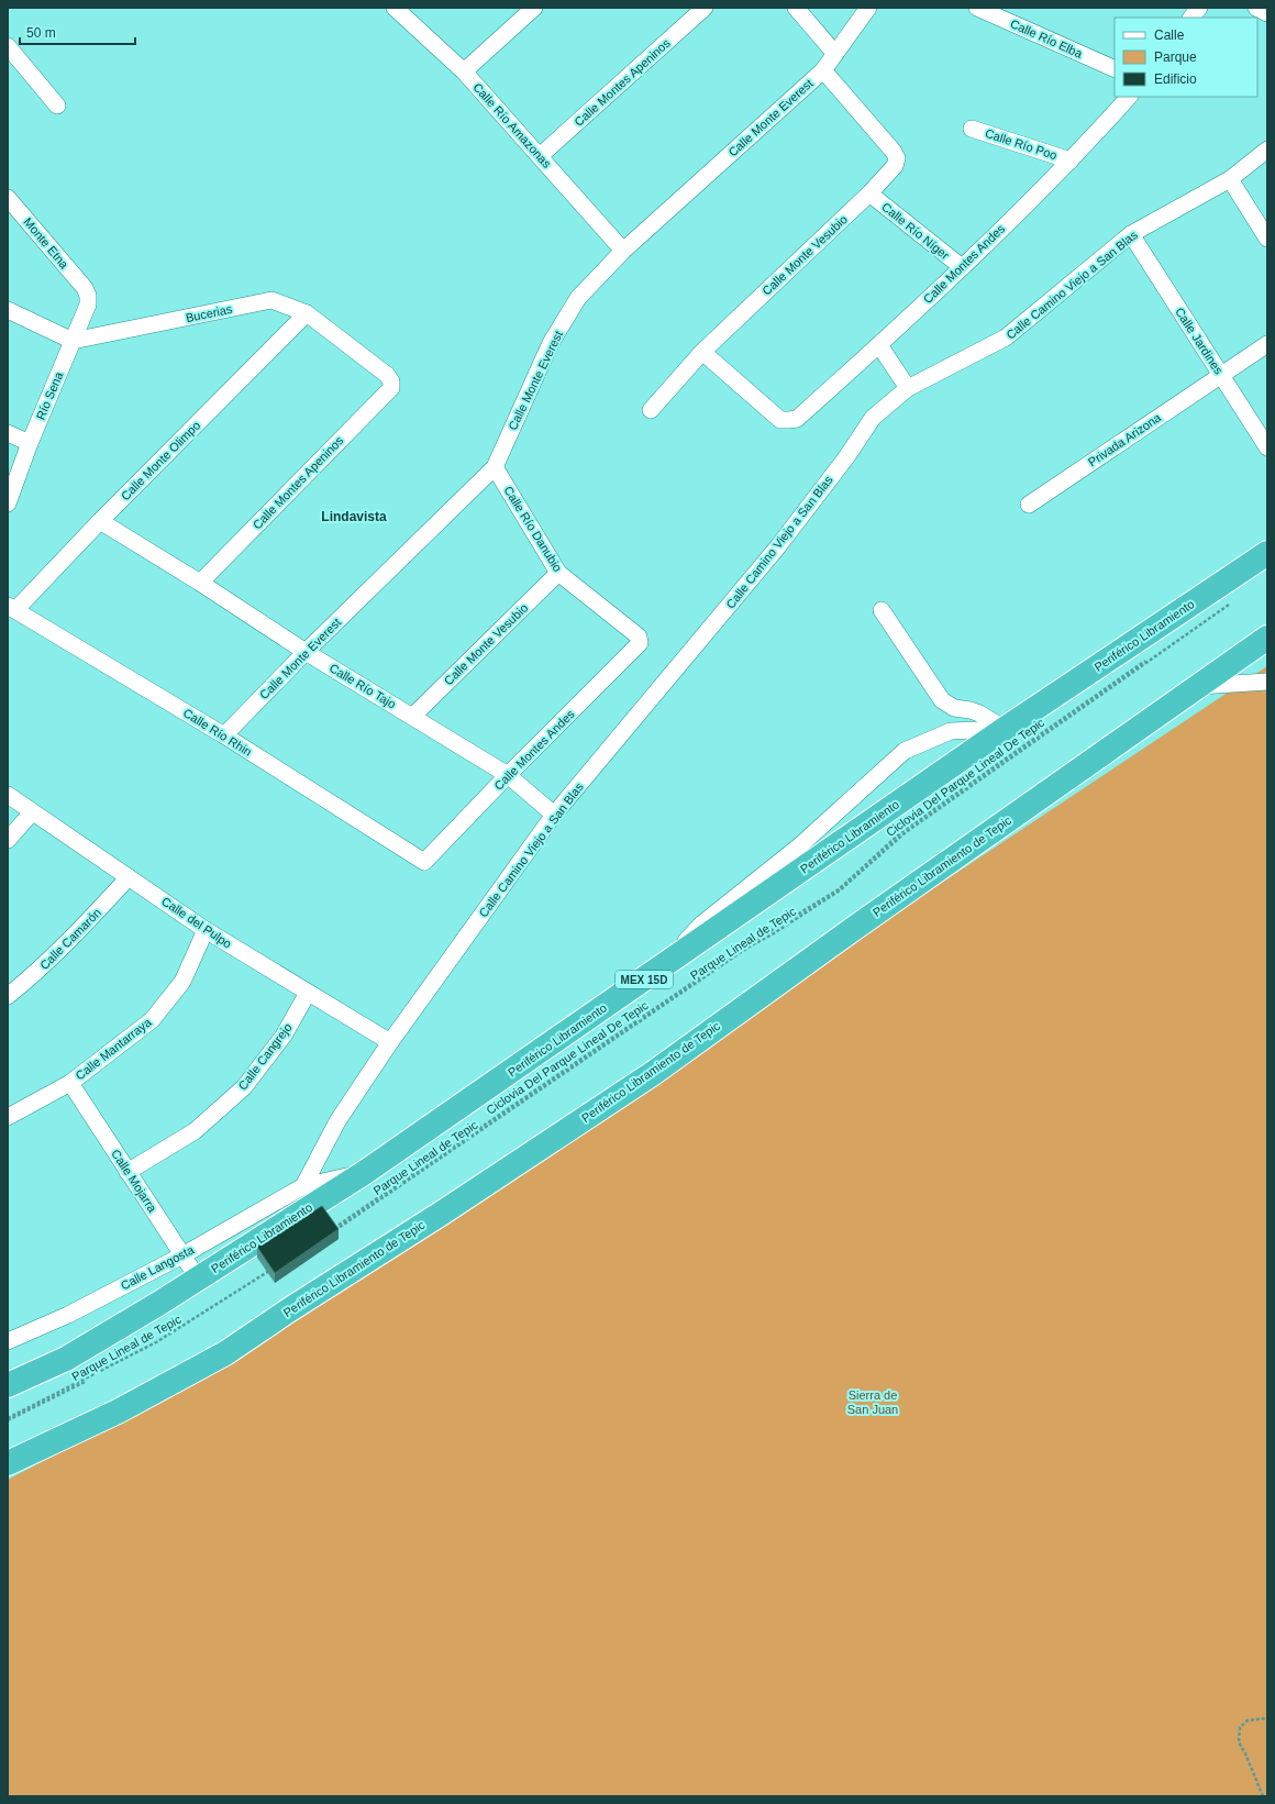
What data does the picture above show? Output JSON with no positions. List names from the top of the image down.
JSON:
{
  "streets": {
    "highway": ["Periférico Libramiento", "Periférico Libramiento de Tepic", "MEX 15D"],
    "street": [
      "Calle Río Elba",
      "Calle Montes Apeninos",
      "Calle Monte Everest",
      "Calle Río Amazonas",
      "Calle Río Poo",
      "Calle Río Níger",
      "Monte Etna",
      "Calle Monte Vesubio",
      "Calle Montes Andes",
      "Calle Camino Viejo a San Blas",
      "Bucerias",
      "Calle Jardines",
      "Río Sena",
      "Privada Arizona",
      "Calle Monte Olimpo",
      "Calle Río Danubio",
      "Calle Río Tajo",
      "Calle Río Rhin",
      "Calle del Pulpo",
      "Calle Camarón",
      "Calle Mantarraya",
      "Calle Cangrejo",
      "Calle Mojarra",
      "Calle Langosta"
    ],
    "path": ["Parque Lineal de Tepic"]
  },
  "crossings": [
    ["Calle Montes Apeninos", "Calle Río Amazonas"],
    ["Calle Montes Apeninos", "Bucerias"],
    ["Calle Montes Apeninos", "Calle Río Tajo"],
    ["Calle Monte Everest", "Calle Río Amazonas"],
    ["Calle Monte Everest", "Calle Monte Vesubio"],
    ["Calle Monte Everest", "Calle Río Danubio"],
    ["Calle Monte Everest", "Calle Río Tajo"],
    ["Calle Monte Everest", "Calle Río Rhin"],
    ["Calle Río Poo", "Calle Montes Andes"],
    ["Calle Río Níger", "Calle Monte Vesubio"],
    ["Calle Río Níger", "Calle Montes Andes"],
    ["Monte Etna", "Río Sena"],
    ["Calle Monte Vesubio", "Calle Montes Andes"],
    ["Calle Monte Vesubio", "Calle Río Danubio"],
    ["Calle Monte Vesubio", "Calle Río Tajo"],
    ["Calle Montes Andes", "Calle Río Danubio"],
    ["Calle Montes Andes", "Calle Río Tajo"],
    ["Calle Montes Andes", "Calle Río Rhin"],
    ["Calle Camino Viejo a San Blas", "Calle Jardines"],
    ["Calle Camino Viejo a San Blas", "Calle Río Tajo"],
    ["Calle Camino Viejo a San Blas", "Calle del Pulpo"],
    ["Bucerias", "Río Sena"],
    ["Bucerias", "Calle Monte Olimpo"],
    ["Calle Jardines", "Privada Arizona"],
    ["Calle Monte Olimpo", "Calle Río Tajo"],
    ["Calle Monte Olimpo", "Calle Río Rhin"],
    ["Periférico Libramiento", "Calle Mojarra"],
    ["Periférico Libramiento", "Calle Langosta"],
    ["Calle del Pulpo", "Calle Camarón"],
    ["Calle del Pulpo", "Calle Mantarraya"],
    ["Calle del Pulpo", "Calle Cangrejo"],
    ["Calle Mantarraya", "Calle Mojarra"],
    ["Calle Cangrejo", "Calle Mojarra"],
    ["Calle Mojarra", "Calle Langosta"]
  ],
  "districts": ["Lindavista"],
  "parks": ["Sierra de San Juan"],
  "legend": ["Calle", "Parque", "Edificio"],
  "scale_bar": "50 m"
}
